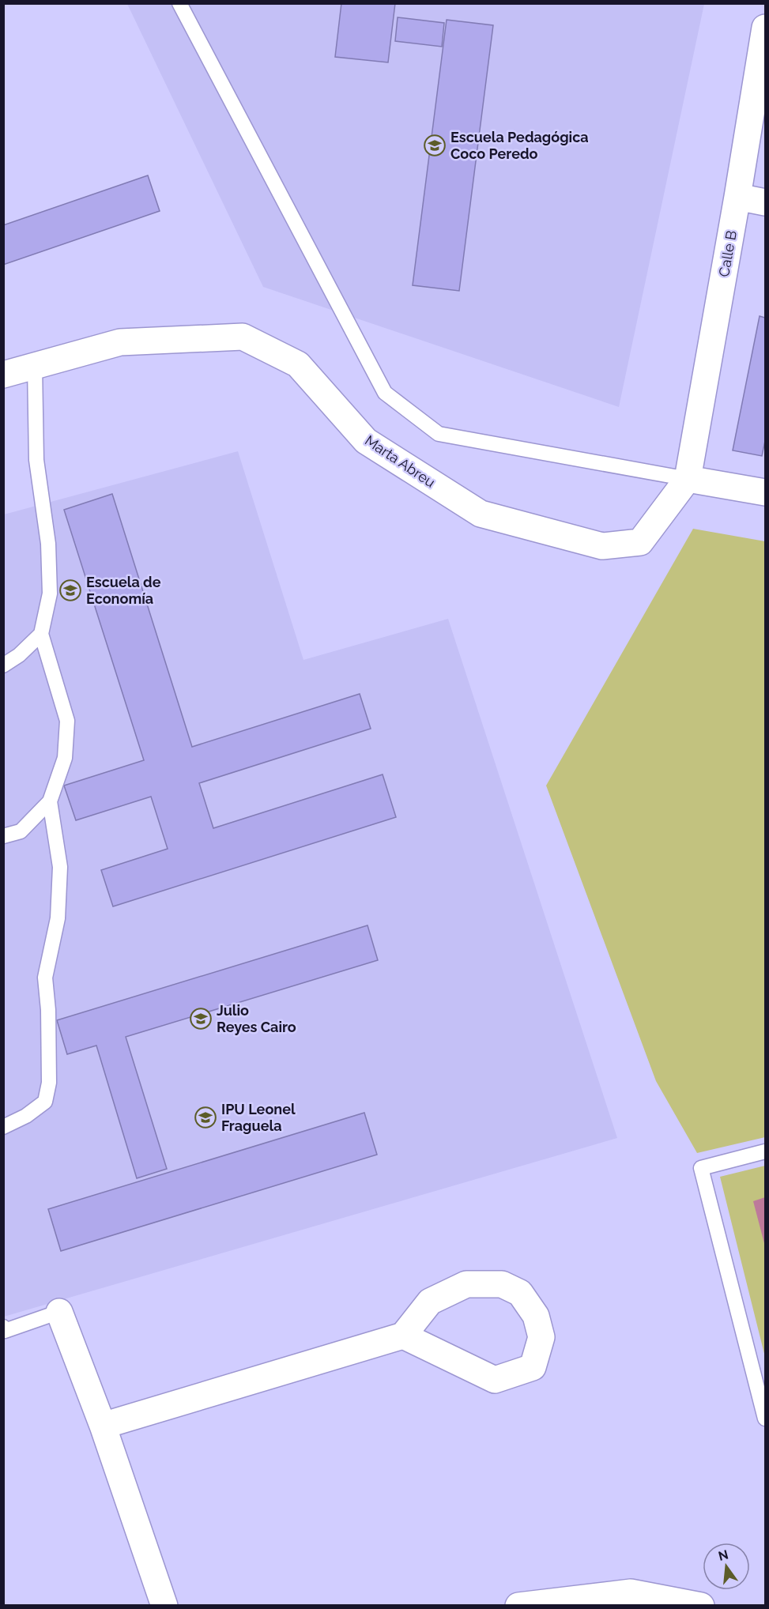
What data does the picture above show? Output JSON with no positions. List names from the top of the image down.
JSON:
{
  "streets": {
    "street": ["Calle B", "Marta Abreu"]
  },
  "crossings": [
    ["Calle B", "Marta Abreu"]
  ],
  "places": {
    "school or university": [
      "Escuela Pedagógica Coco Peredo",
      "Escuela de Economía",
      "Julio Reyes Cairo",
      "IPU Leonel Fraguela"
    ]
  },
  "north": "top"
}
